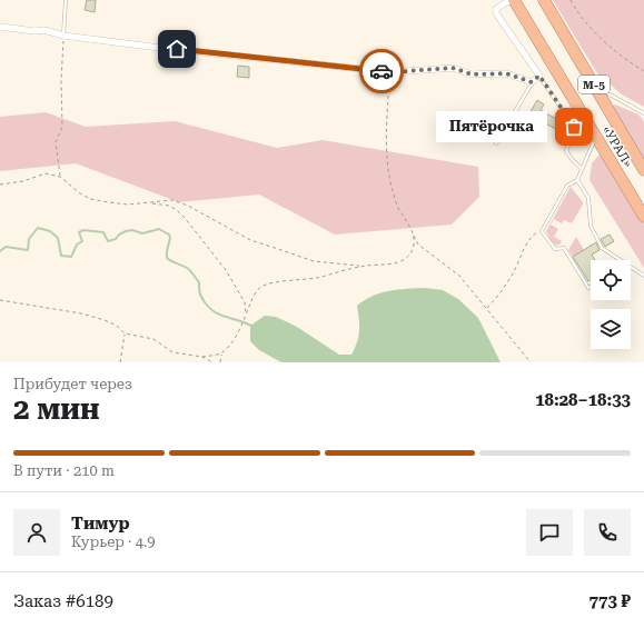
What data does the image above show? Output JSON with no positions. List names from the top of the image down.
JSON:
{
  "streets": {
    "highway": ["М-5", "«УРАЛ»"]
  },
  "places": ["Пятёрочка"],
  "page": {
    "bubble": "Пятёрочка",
    "heading": ["2 мин", "Прибудет через", "18:28–18:33"],
    "panel": [
      "Тимур",
      "Курьер · 4.9",
      "Заказ #6189",
      "773 ₽"
    ],
    "bar": "В пути · 210 m"
  }
}
